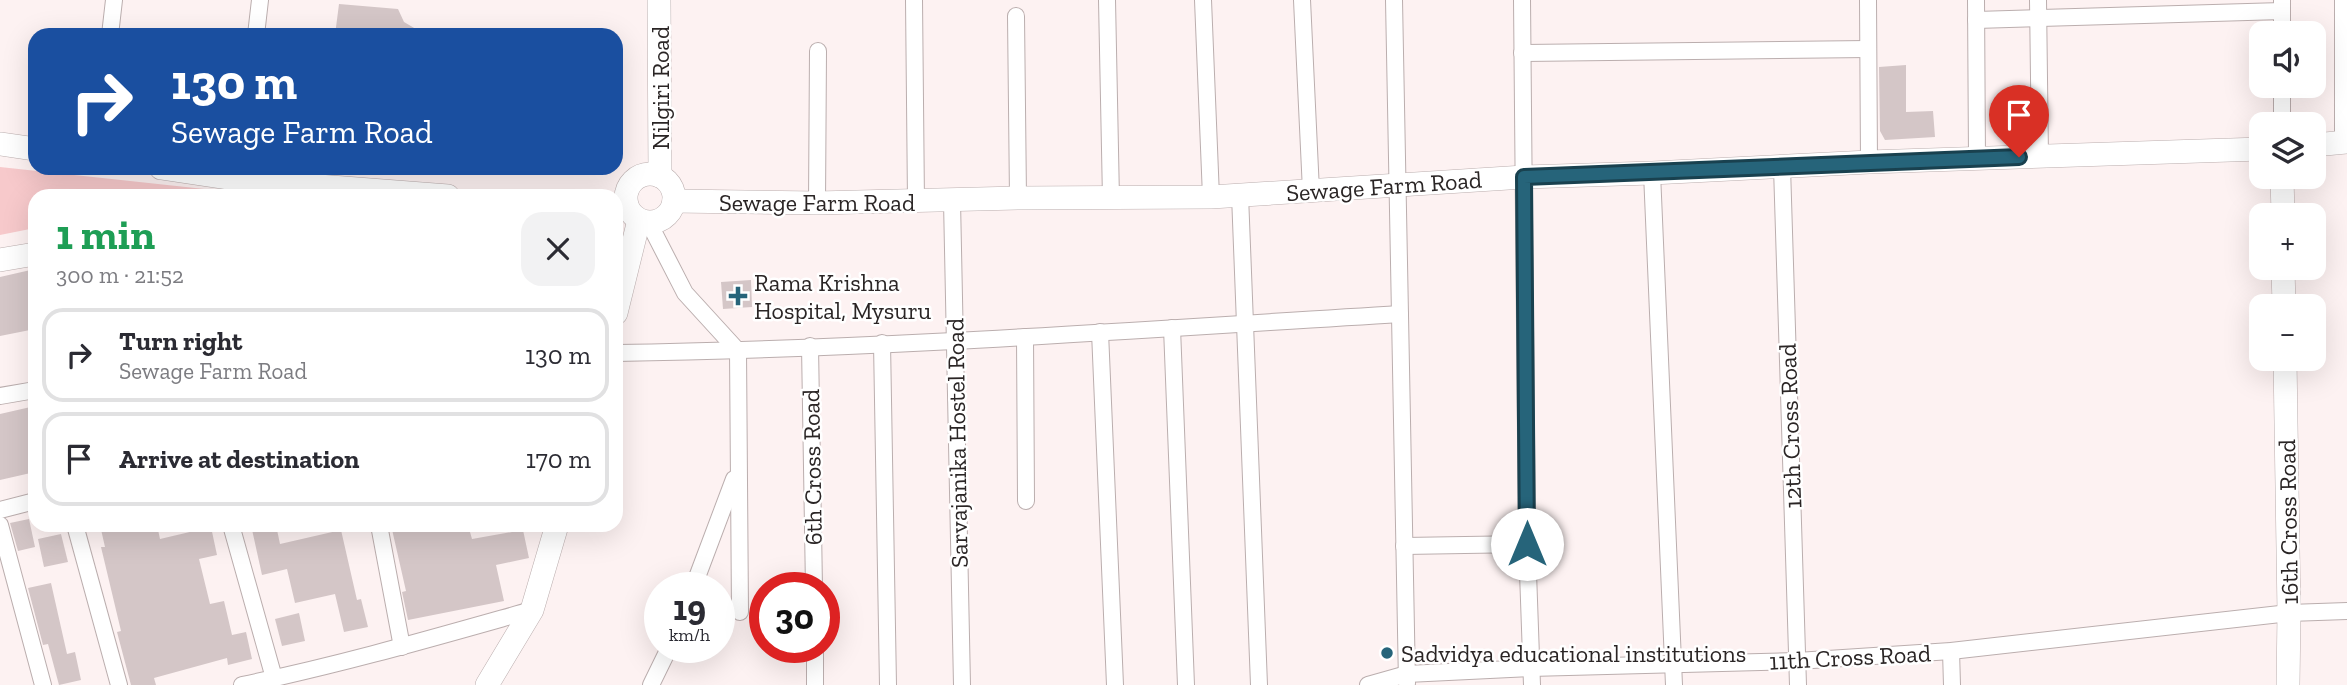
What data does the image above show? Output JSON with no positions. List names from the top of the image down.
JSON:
{
  "streets": {
    "main road": ["Nilgiri Road", "Sewage Farm Road", "16th Cross Road"],
    "street": [
      "12th Cross Road",
      "Sarvajanika Hostel Road",
      "6th Cross Road",
      "11th Cross Road"
    ]
  },
  "crossings": [
    ["Sewage Farm Road", "12th Cross Road"],
    ["Sewage Farm Road", "Sarvajanika Hostel Road"],
    ["12th Cross Road", "11th Cross Road"],
    ["16th Cross Road", "11th Cross Road"]
  ],
  "places": {
    "health": ["Rama Krishna Hospital, Mysuru"],
    "other": ["Sadvidya educational institutions"]
  },
  "page": {
    "map_buttons": ["+", "−"],
    "turn": ["130 m", "Sewage Farm Road"],
    "heading": ["1 min", "300 m · 21:52"],
    "list": [
      {
        "name": "Turn right",
        "note": "Sewage Farm Road",
        "value": "130 m"
      },
      {
        "name": "Arrive at destination",
        "value": "170 m"
      }
    ],
    "speed": "19 km/h",
    "limit": "30"
  }
}
